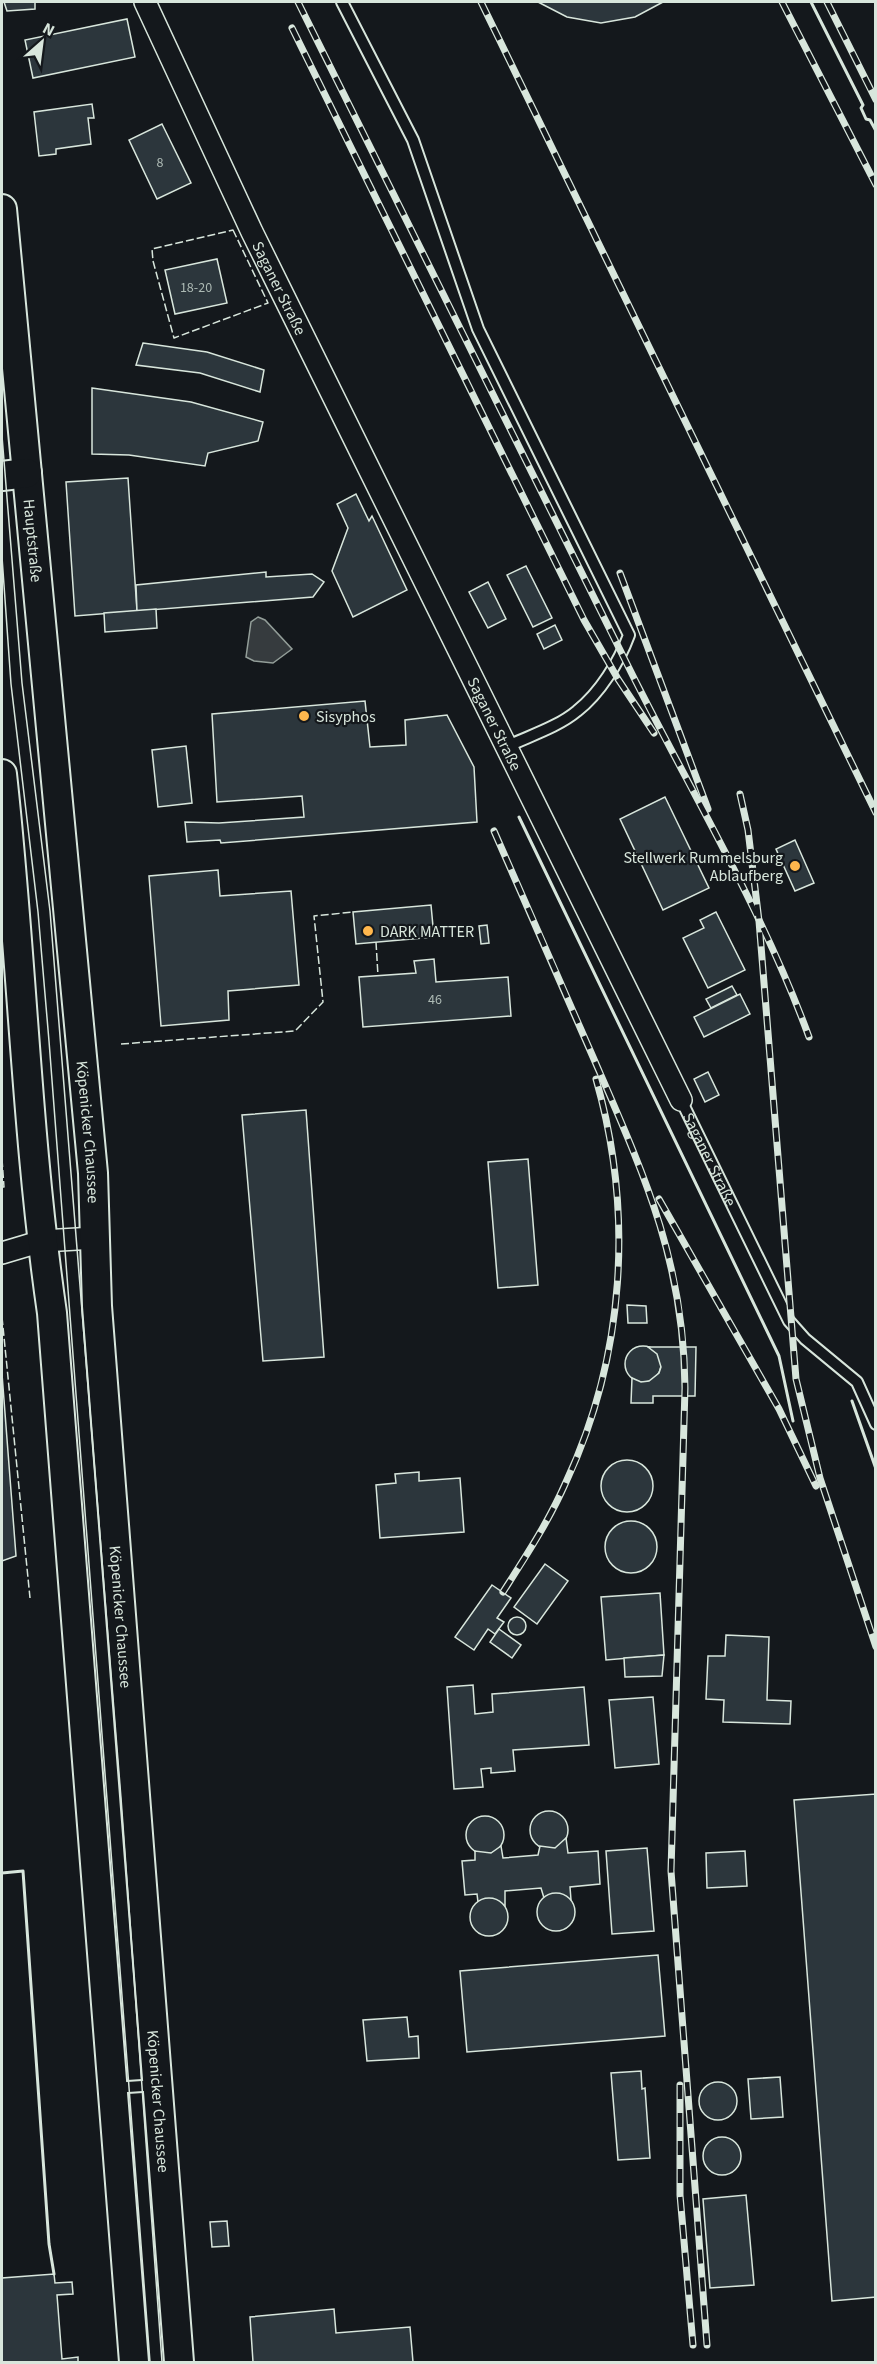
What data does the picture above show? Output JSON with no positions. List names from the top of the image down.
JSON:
{
  "streets": {
    "main road": ["Hauptstraße", "Köpenicker Chaussee"],
    "street": ["Saganer Straße"]
  },
  "crossings": [
    ["Hauptstraße", "Köpenicker Chaussee"]
  ],
  "places": ["Sisyphos", "Stellwerk Rummelsburg Ablaufberg", "DARK MATTER"],
  "house_numbers": ["8", "18-20", "46"],
  "north": "top right"
}
